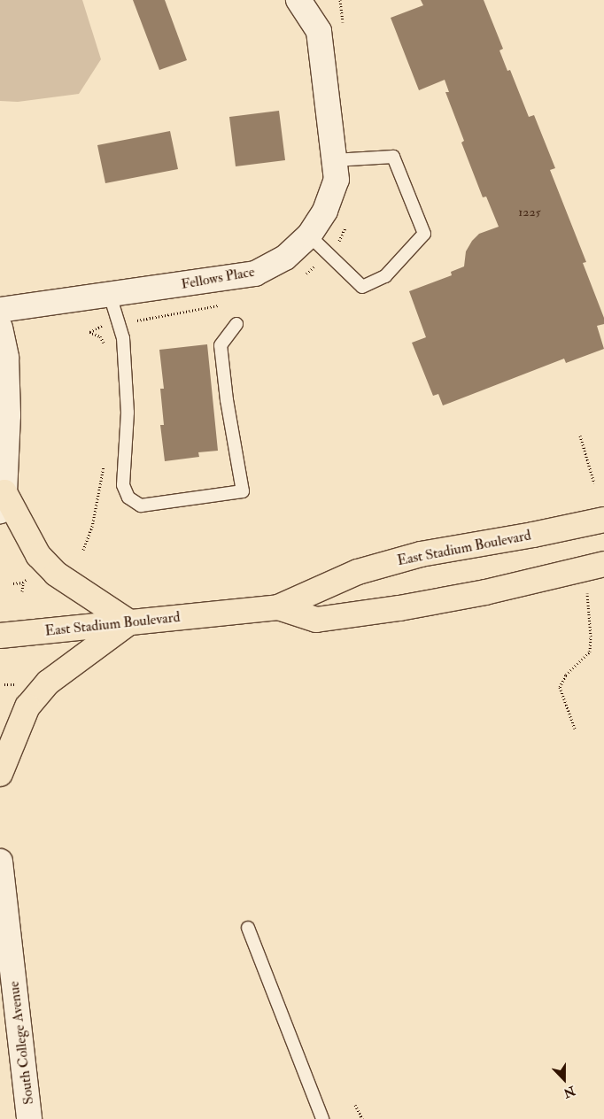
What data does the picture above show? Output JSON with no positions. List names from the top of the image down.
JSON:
{
  "streets": {
    "main road": ["East Stadium Boulevard"],
    "street": ["Fellows Place", "South College Avenue"]
  },
  "house_numbers": ["1225"],
  "north": "bottom"
}
